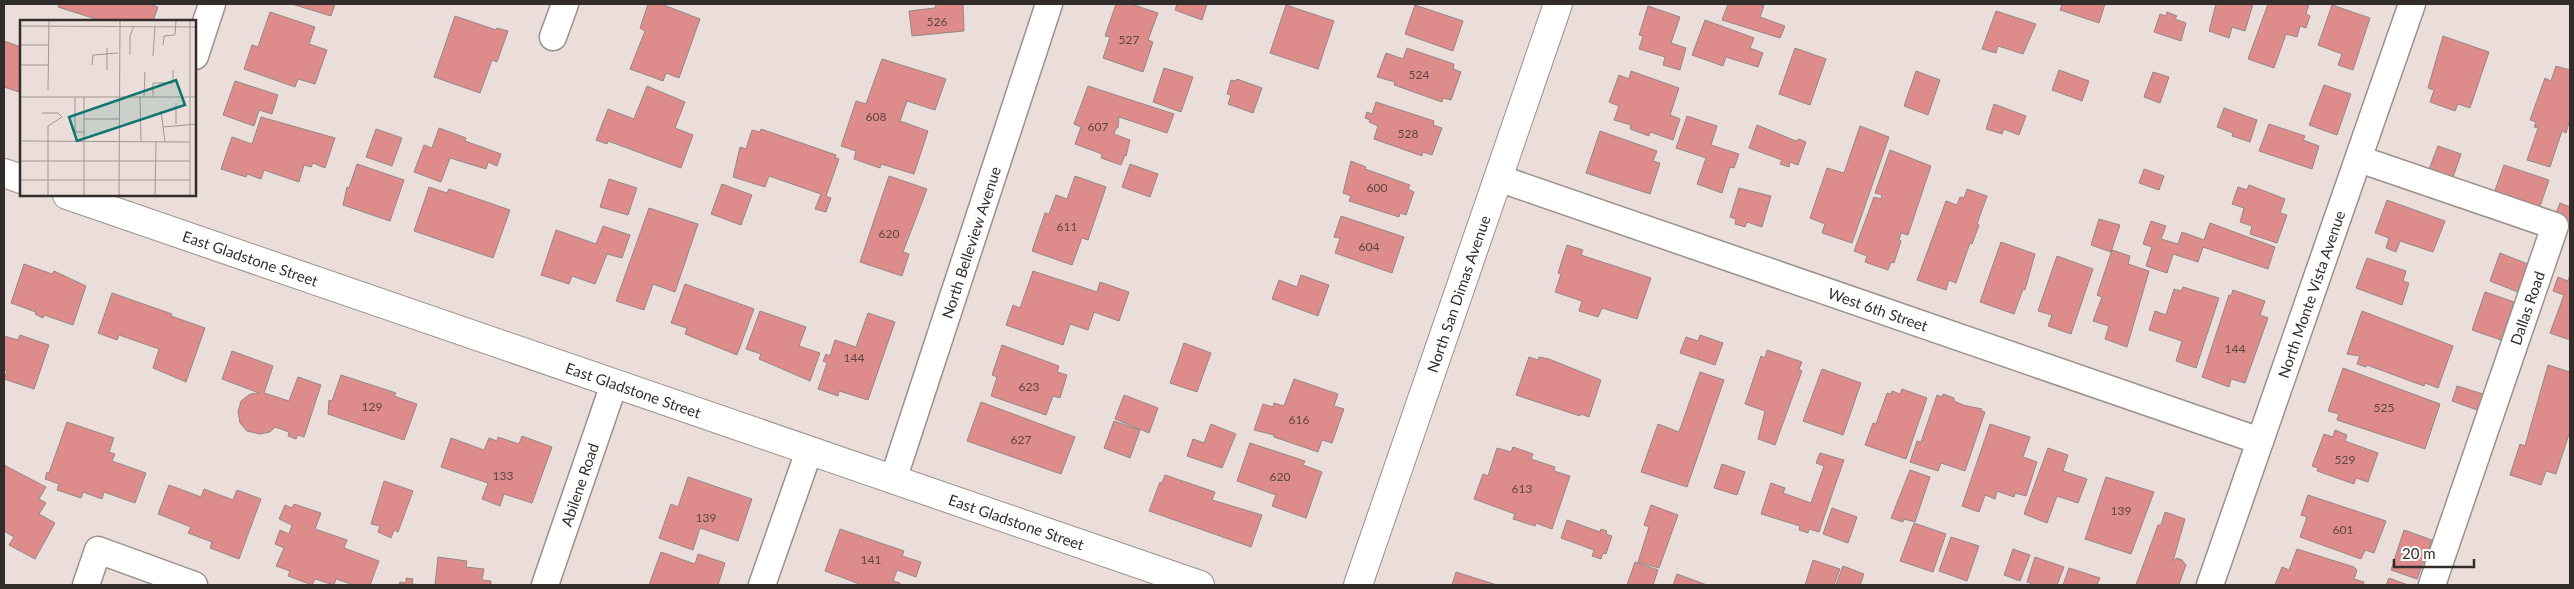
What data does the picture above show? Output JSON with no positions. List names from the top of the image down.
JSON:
{
  "streets": {
    "street": [
      "North Belleview Avenue",
      "East Gladstone Street",
      "North San Dimas Avenue",
      "North Monte Vista Avenue",
      "Dallas Road",
      "West 6th Street",
      "Abilene Road"
    ]
  },
  "crossings": [
    ["North Belleview Avenue", "East Gladstone Street"],
    ["East Gladstone Street", "Abilene Road"],
    ["North San Dimas Avenue", "West 6th Street"],
    ["North Monte Vista Avenue", "Dallas Road"],
    ["North Monte Vista Avenue", "West 6th Street"]
  ],
  "house_numbers": [
    "526",
    "527",
    "524",
    "608",
    "607",
    "528",
    "600",
    "611",
    "620",
    "604",
    "144",
    "144",
    "623",
    "129",
    "525",
    "616",
    "627",
    "529",
    "133",
    "620",
    "613",
    "139",
    "139",
    "601",
    "141"
  ],
  "scale_bar": "20 m"
}
